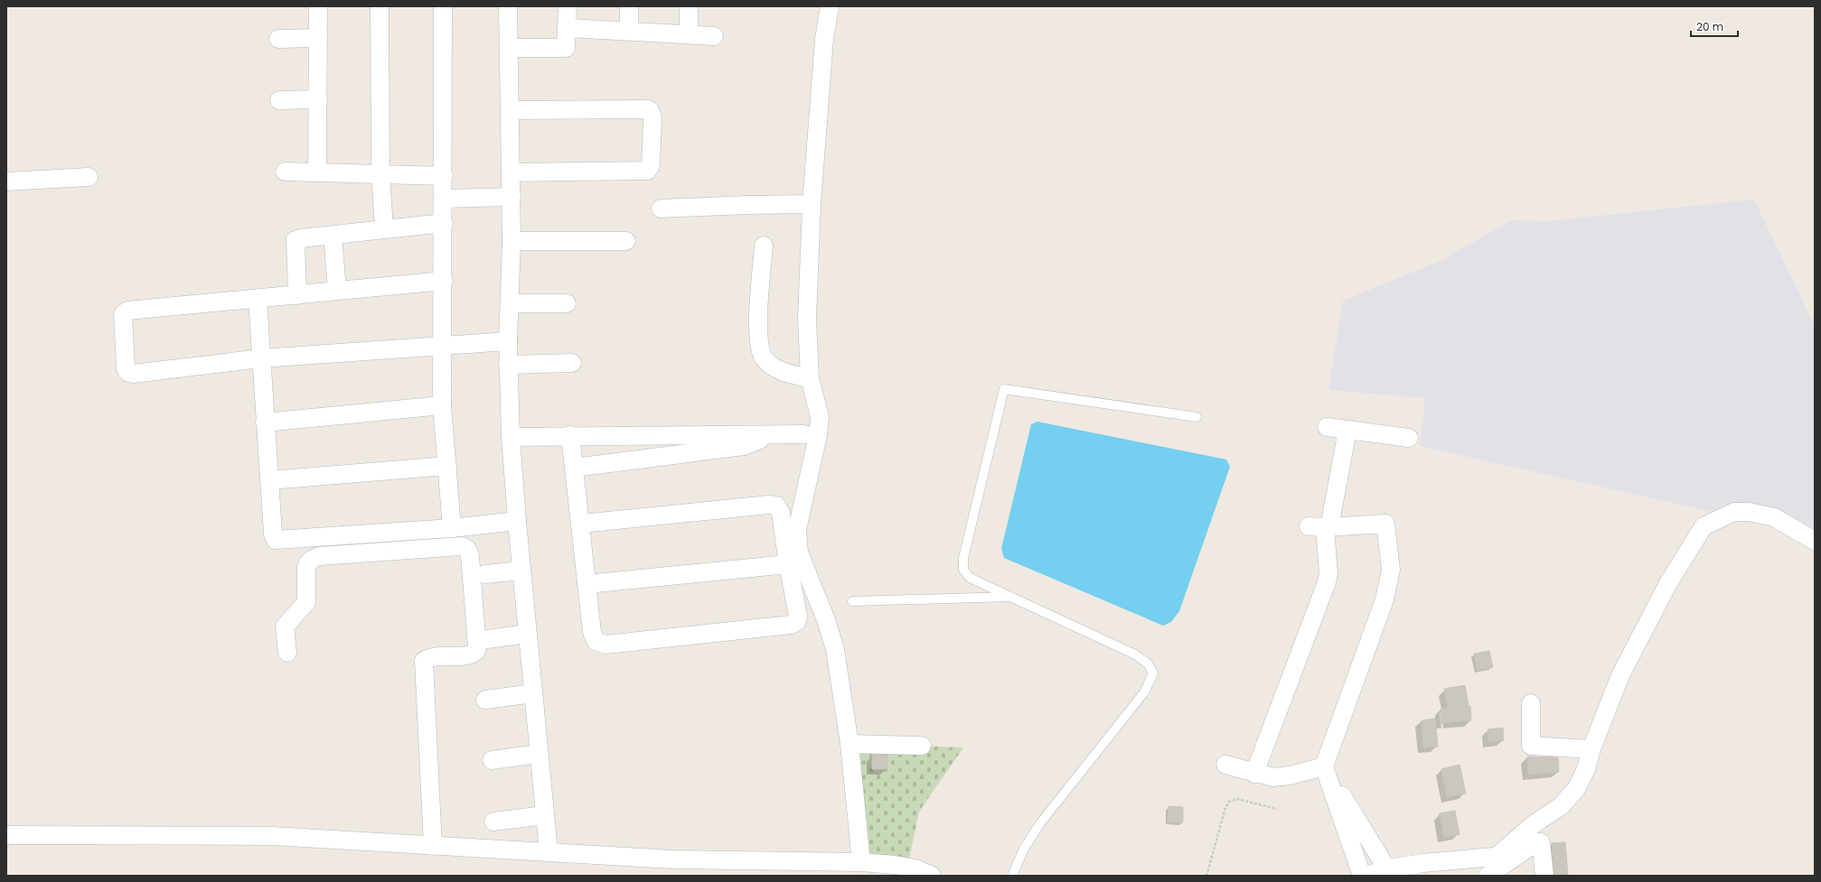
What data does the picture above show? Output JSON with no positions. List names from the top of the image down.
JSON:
{
  "scale_bar": "20 m"
}
